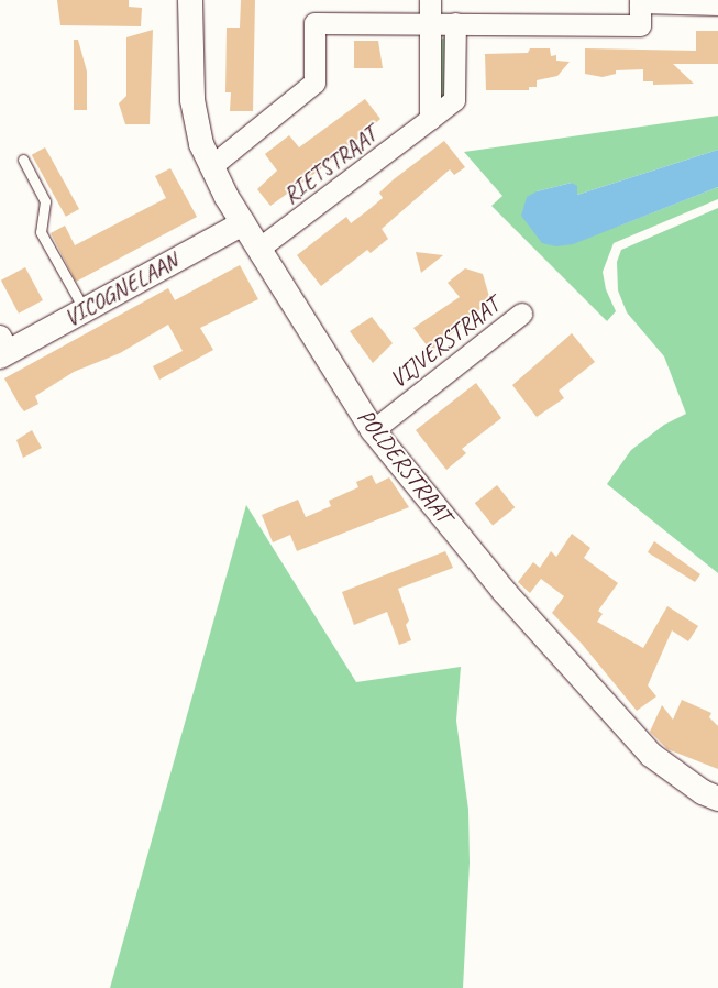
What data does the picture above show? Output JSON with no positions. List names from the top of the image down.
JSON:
{
  "streets": {
    "street": [
      "RIETSTRAAT",
      "VICOGNELAAN",
      "VIJVERSTRAAT",
      "POLDERSTRAAT"
    ]
  },
  "crossings": [
    ["RIETSTRAAT", "POLDERSTRAAT"],
    ["VICOGNELAAN", "POLDERSTRAAT"],
    ["VIJVERSTRAAT", "POLDERSTRAAT"]
  ]
}
